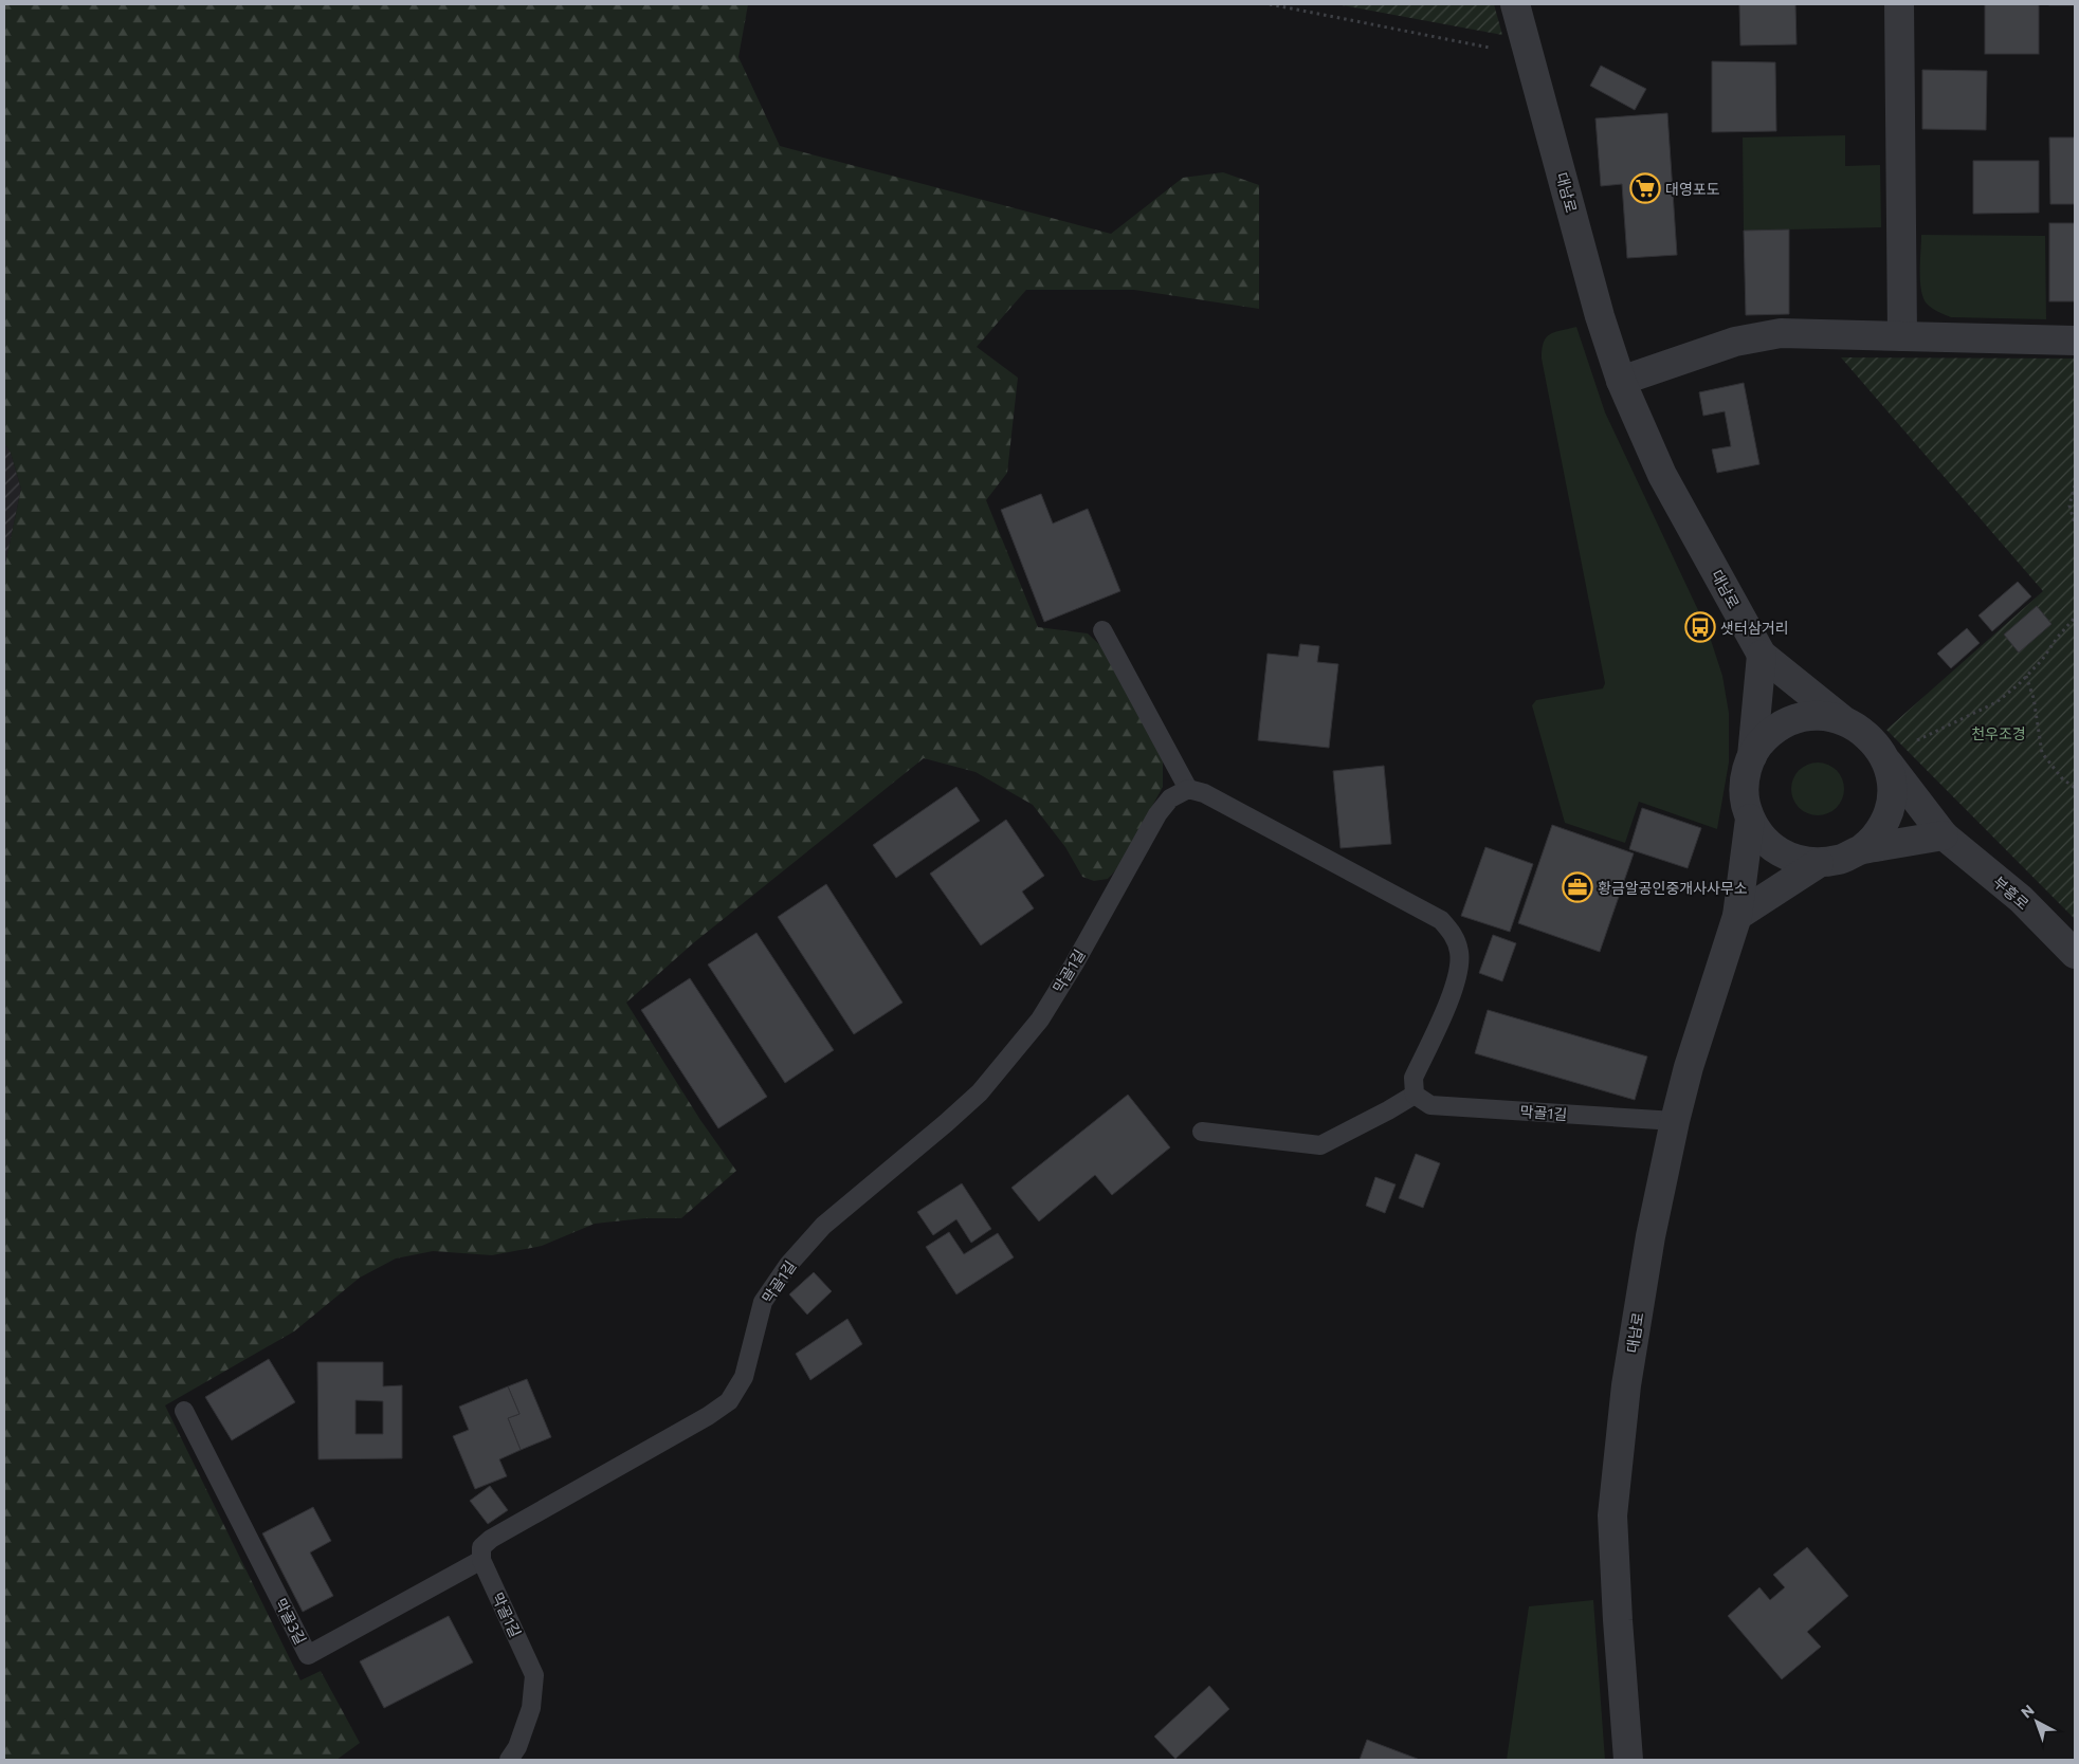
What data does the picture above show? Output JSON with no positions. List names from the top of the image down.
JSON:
{
  "streets": {
    "street": ["대남로", "부흥로"],
    "lane": ["막골1길", "막골3길"]
  },
  "crossings": [
    ["대남로", "부흥로"],
    ["대남로", "막골1길"],
    ["막골1길", "막골3길"]
  ],
  "parks": ["천우조경"],
  "places": {
    "supermarket": ["대영포도"],
    "bus stop": ["샛터삼거리"],
    "office": ["황금알공인중개사사무소"]
  },
  "north": "top left"
}
